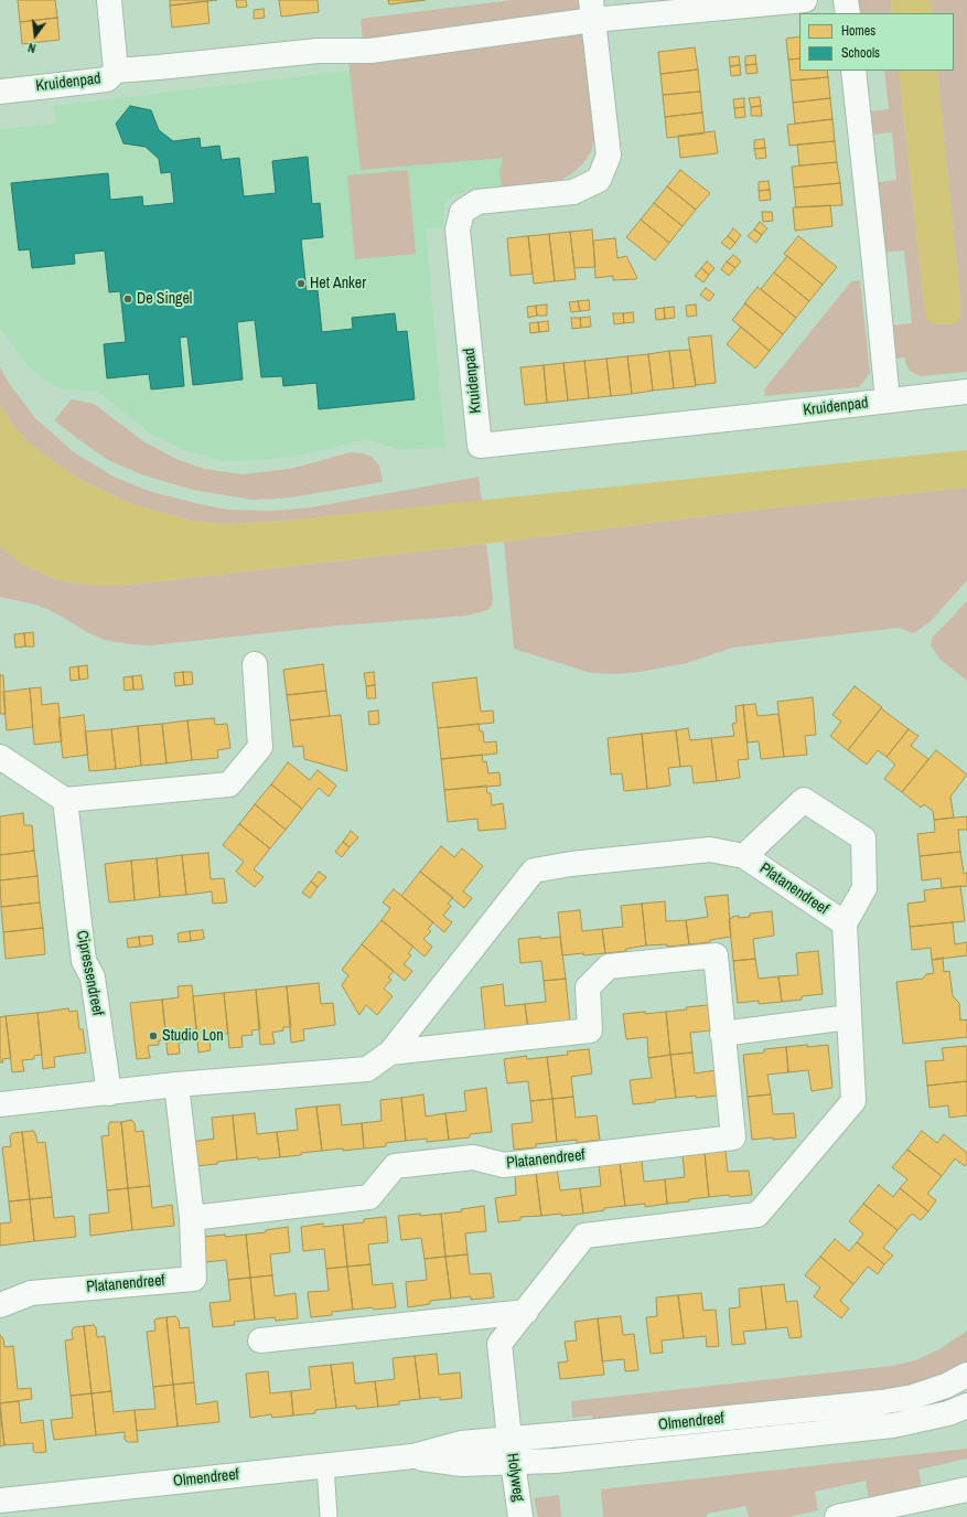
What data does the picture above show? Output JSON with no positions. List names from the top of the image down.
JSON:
{
  "streets": {
    "street": [
      "Kruidenpad",
      "Platanendreef",
      "Cipressendreef",
      "Olmendreef",
      "Holyweg"
    ]
  },
  "crossings": [
    ["Platanendreef", "Cipressendreef"],
    ["Platanendreef", "Olmendreef"],
    ["Platanendreef", "Holyweg"],
    ["Olmendreef", "Holyweg"]
  ],
  "places": ["Het Anker", "De Singel", "Studio Lon"],
  "legend": ["Homes", "Schools"],
  "north": "bottom"
}
